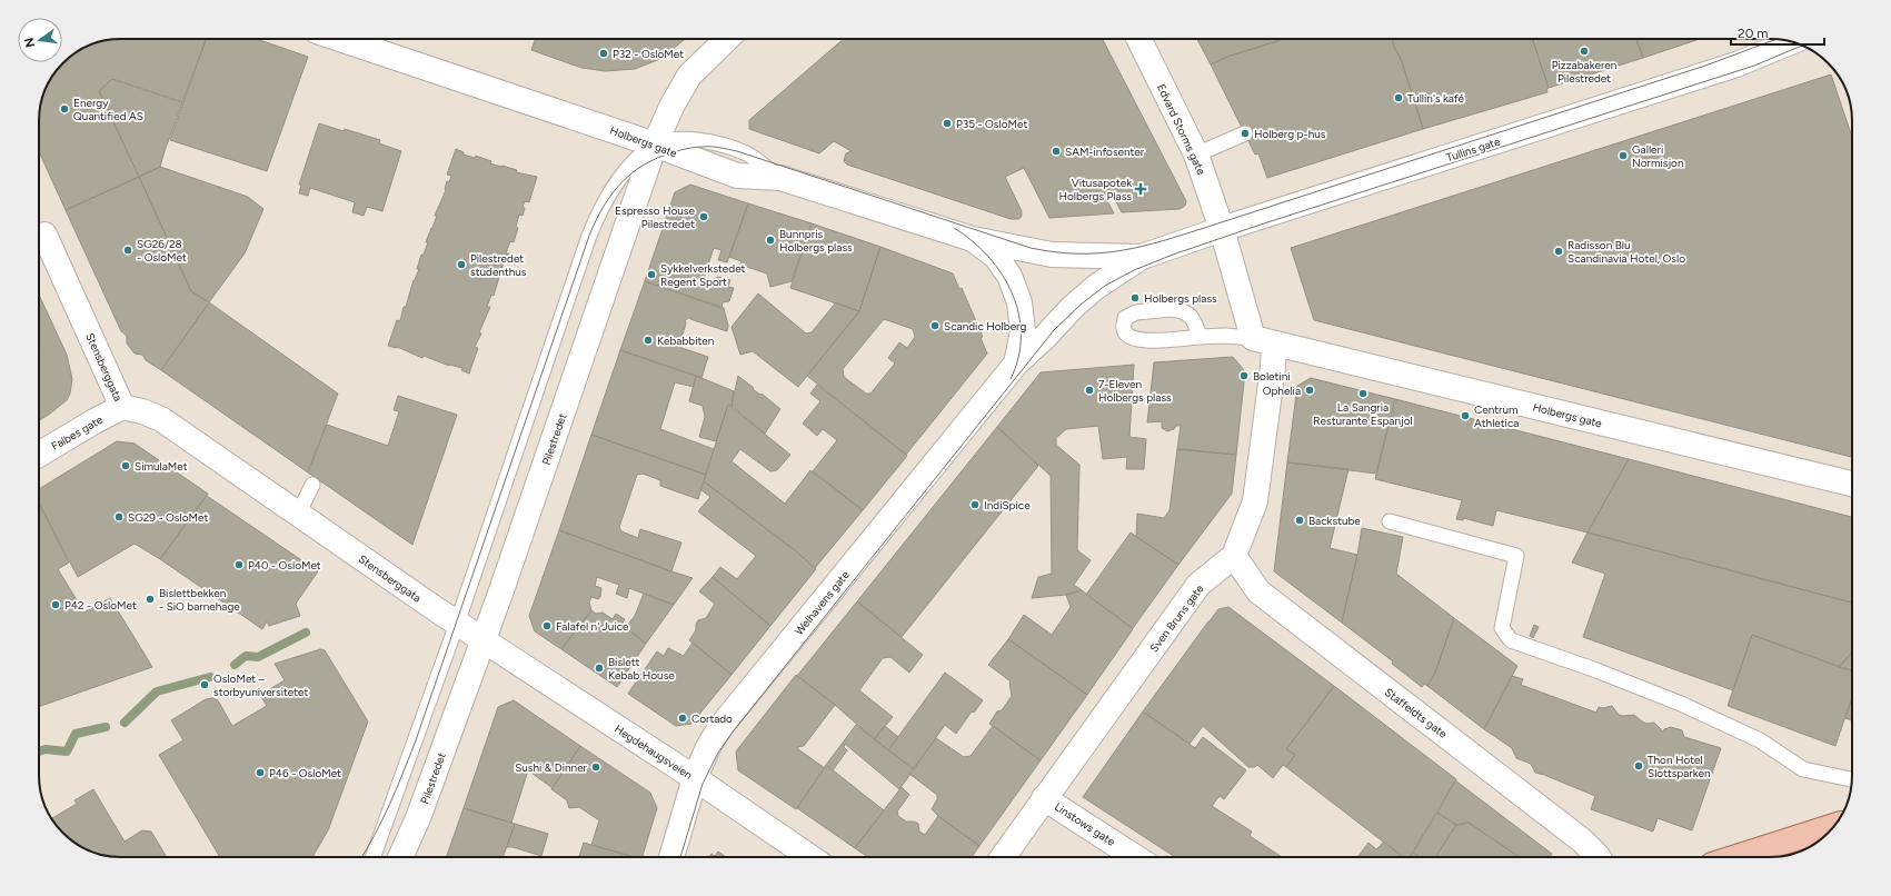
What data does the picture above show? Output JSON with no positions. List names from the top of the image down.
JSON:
{
  "streets": {
    "street": [
      "Edvard Storms gate",
      "Holbergs gate",
      "Tullins gate",
      "Stensberggata",
      "Falbes gate",
      "Pilestredet",
      "Welhavens gate",
      "Sven Bruns gate",
      "Staffeldts gate",
      "Hegdehaugsveien",
      "Linstows gate"
    ]
  },
  "crossings": [
    ["Edvard Storms gate", "Tullins gate"],
    ["Edvard Storms gate", "Sven Bruns gate"],
    ["Holbergs gate", "Pilestredet"],
    ["Holbergs gate", "Sven Bruns gate"],
    ["Tullins gate", "Sven Bruns gate"],
    ["Stensberggata", "Falbes gate"],
    ["Stensberggata", "Pilestredet"],
    ["Stensberggata", "Hegdehaugsveien"],
    ["Pilestredet", "Hegdehaugsveien"],
    ["Welhavens gate", "Hegdehaugsveien"],
    ["Sven Bruns gate", "Staffeldts gate"],
    ["Sven Bruns gate", "Linstows gate"]
  ],
  "places": {
    "other": [
      "Pizzabakeren Pilestredet",
      "P32 - OsloMet",
      "Tullin's kafé",
      "Energy Quantified AS",
      "P35 - OsloMet",
      "Holberg p-hus",
      "SAM-infosenter",
      "Galleri Normisjon",
      "Espresso House Pilestredet",
      "Bunnpris Holbergs plass",
      "SG26/28 - OsloMet",
      "Radisson Blu Scandinavia Hotel, Oslo",
      "Pilestredet studenthus",
      "Sykkelverkstedet Regent Sport",
      "Holbergs plass",
      "Scandic Holberg",
      "Kebabbiten",
      "Boletini",
      "7-Eleven Holbergs plass",
      "Ophelia",
      "La Sangria Resturante Espanjol",
      "Centrum Athletica",
      "SimulaMet",
      "IndiSpice",
      "SG29 - OsloMet",
      "Backstube",
      "P40 - OsloMet",
      "Bislettbekken - SiO barnehage",
      "P42 - OsloMet",
      "Falafel n' Juice",
      "Bislett Kebab House",
      "OsloMet – storbyuniversitetet",
      "Cortado",
      "Thon Hotel Slottsparken",
      "Sushi & Dinner",
      "P46 - OsloMet"
    ],
    "health": ["Vitusapotek Holbergs Plass"]
  },
  "scale_bar": "20 m",
  "north": "left"
}
